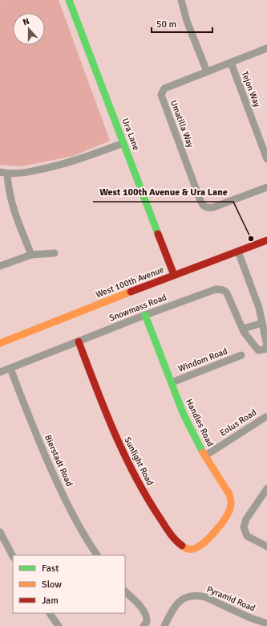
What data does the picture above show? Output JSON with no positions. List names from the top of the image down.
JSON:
{
  "streets": {
    "street": [
      "Tejon Way",
      "Umatilla Way",
      "Ura Lane",
      "West 100th Avenue",
      "Snowmass Road",
      "Windom Road",
      "Handles Road",
      "Eolus Road",
      "Bierstadt Road",
      "Sunlight Road",
      "Pyramid Road"
    ]
  },
  "crossings": [
    ["Tejon Way", "Umatilla Way"],
    ["Ura Lane", "West 100th Avenue"],
    ["Snowmass Road", "Handles Road"],
    ["Snowmass Road", "Bierstadt Road"],
    ["Snowmass Road", "Sunlight Road"],
    ["Windom Road", "Handles Road"],
    ["Handles Road", "Eolus Road"],
    ["Handles Road", "Sunlight Road"]
  ],
  "places": ["West 100th Avenue & Ura Lane"],
  "legend": ["Fast", "Slow", "Jam"],
  "scale_bar": "50 m",
  "north": "top"
}
